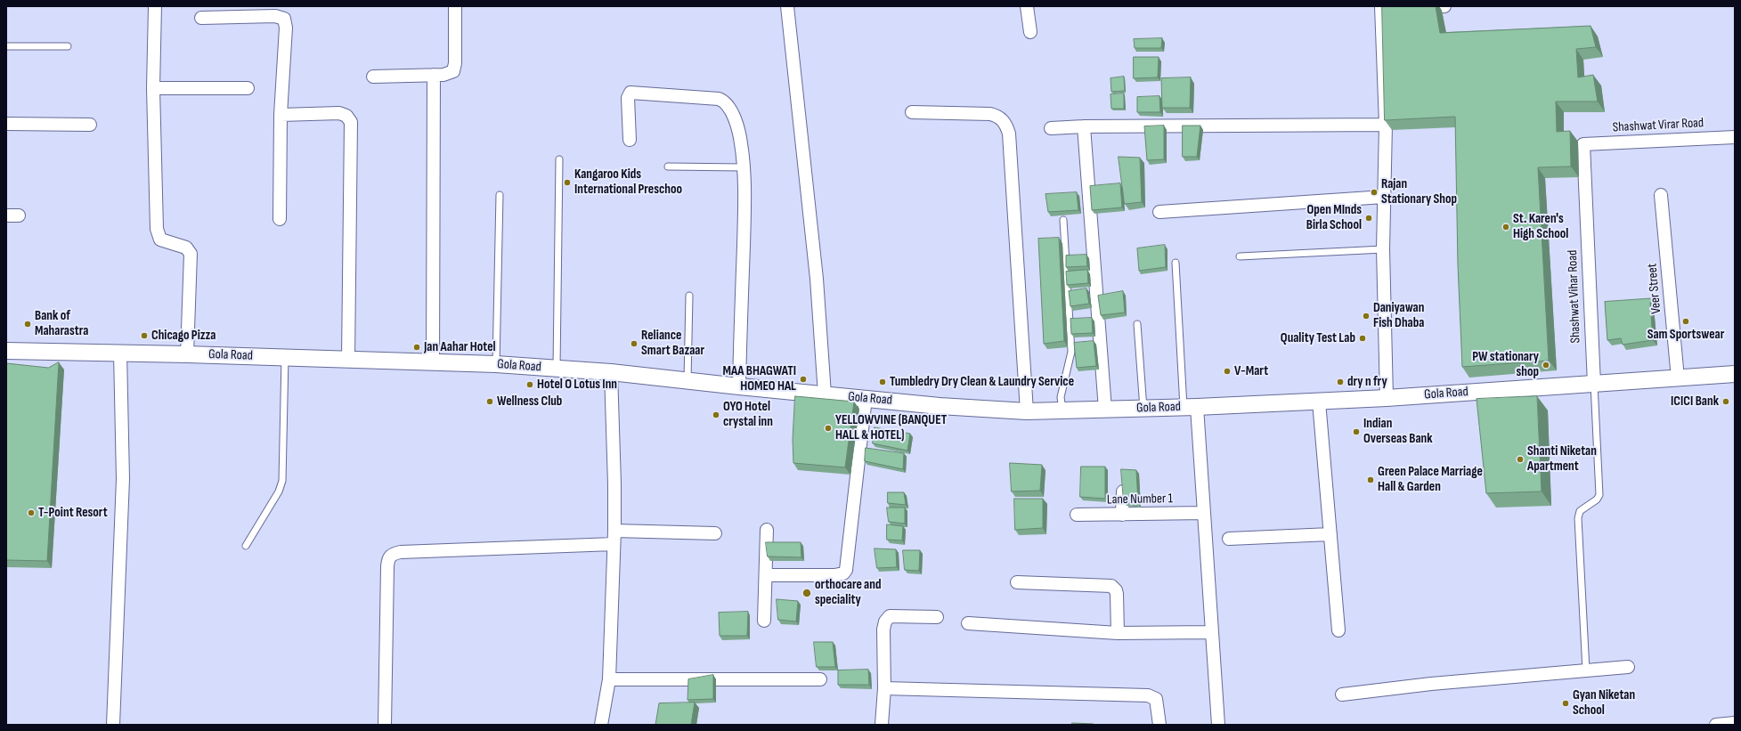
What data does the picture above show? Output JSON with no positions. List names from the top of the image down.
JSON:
{
  "streets": {
    "street": [
      "Shashwat Virar Road",
      "Veer Street",
      "Shashwat Vihar Road",
      "Gola Road",
      "Lane Number 1"
    ]
  },
  "crossings": [
    ["Shashwat Virar Road", "Shashwat Vihar Road"],
    ["Veer Street", "Gola Road"],
    ["Shashwat Vihar Road", "Gola Road"]
  ],
  "places": [
    "Kangaroo Kids International Preschoo",
    "Rajan Stationary Shop",
    "Open MInds Birla School",
    "St. Karen's High School",
    "Daniyawan Fish Dhaba",
    "Sam Sportswear",
    "Bank of Maharastra",
    "Chicago Pizza",
    "Quality Test Lab",
    "Reliance Smart Bazaar",
    "Jan Aahar Hotel",
    "PW stationary shop",
    "V-Mart",
    "MAA BHAGWATI HOMEO HAL",
    "Tumbledry Dry Clean & Laundry Service",
    "dry n fry",
    "Hotel O Lotus Inn",
    "Wellness Club",
    "ICICI Bank",
    "OYO Hotel crystal inn",
    "YELLOWVINE (BANQUET HALL & HOTEL)",
    "Indian Overseas Bank",
    "Shanti Niketan Apartment",
    "Green Palace Marriage Hall & Garden",
    "T-Point Resort",
    "orthocare and speciality",
    "Gyan Niketan School"
  ]
}
